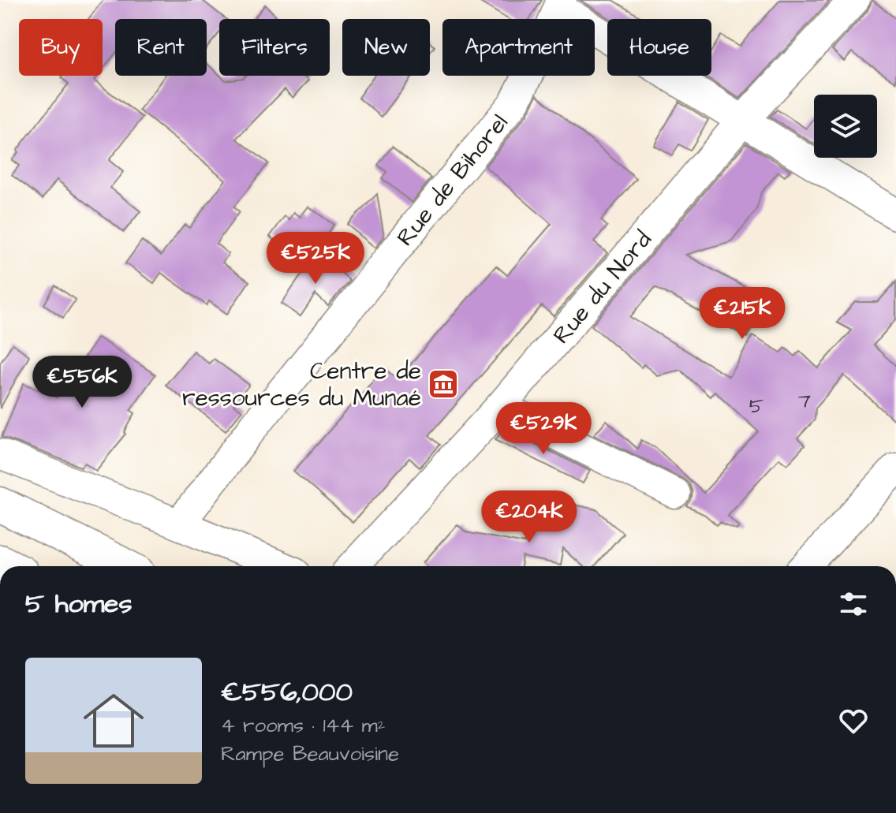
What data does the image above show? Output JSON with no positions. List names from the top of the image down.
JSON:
{
  "streets": {
    "street": ["Rue de Bihorel", "Rue du Nord"]
  },
  "places": {
    "museum": ["Centre de ressources du Munaé"]
  },
  "house_numbers": ["7", "5"],
  "page": {
    "chip": [
      "Buy",
      "Rent",
      "Filters",
      "New",
      "Apartment",
      "House"
    ],
    "price": [
      "€525K",
      "€215K",
      "€556K",
      "€529K",
      "€204K"
    ],
    "heading": "5 homes",
    "list": [
      {
        "name": "€556,000",
        "note": "4 rooms · 144 m² · Rampe Beauvoisine"
      }
    ]
  }
}
